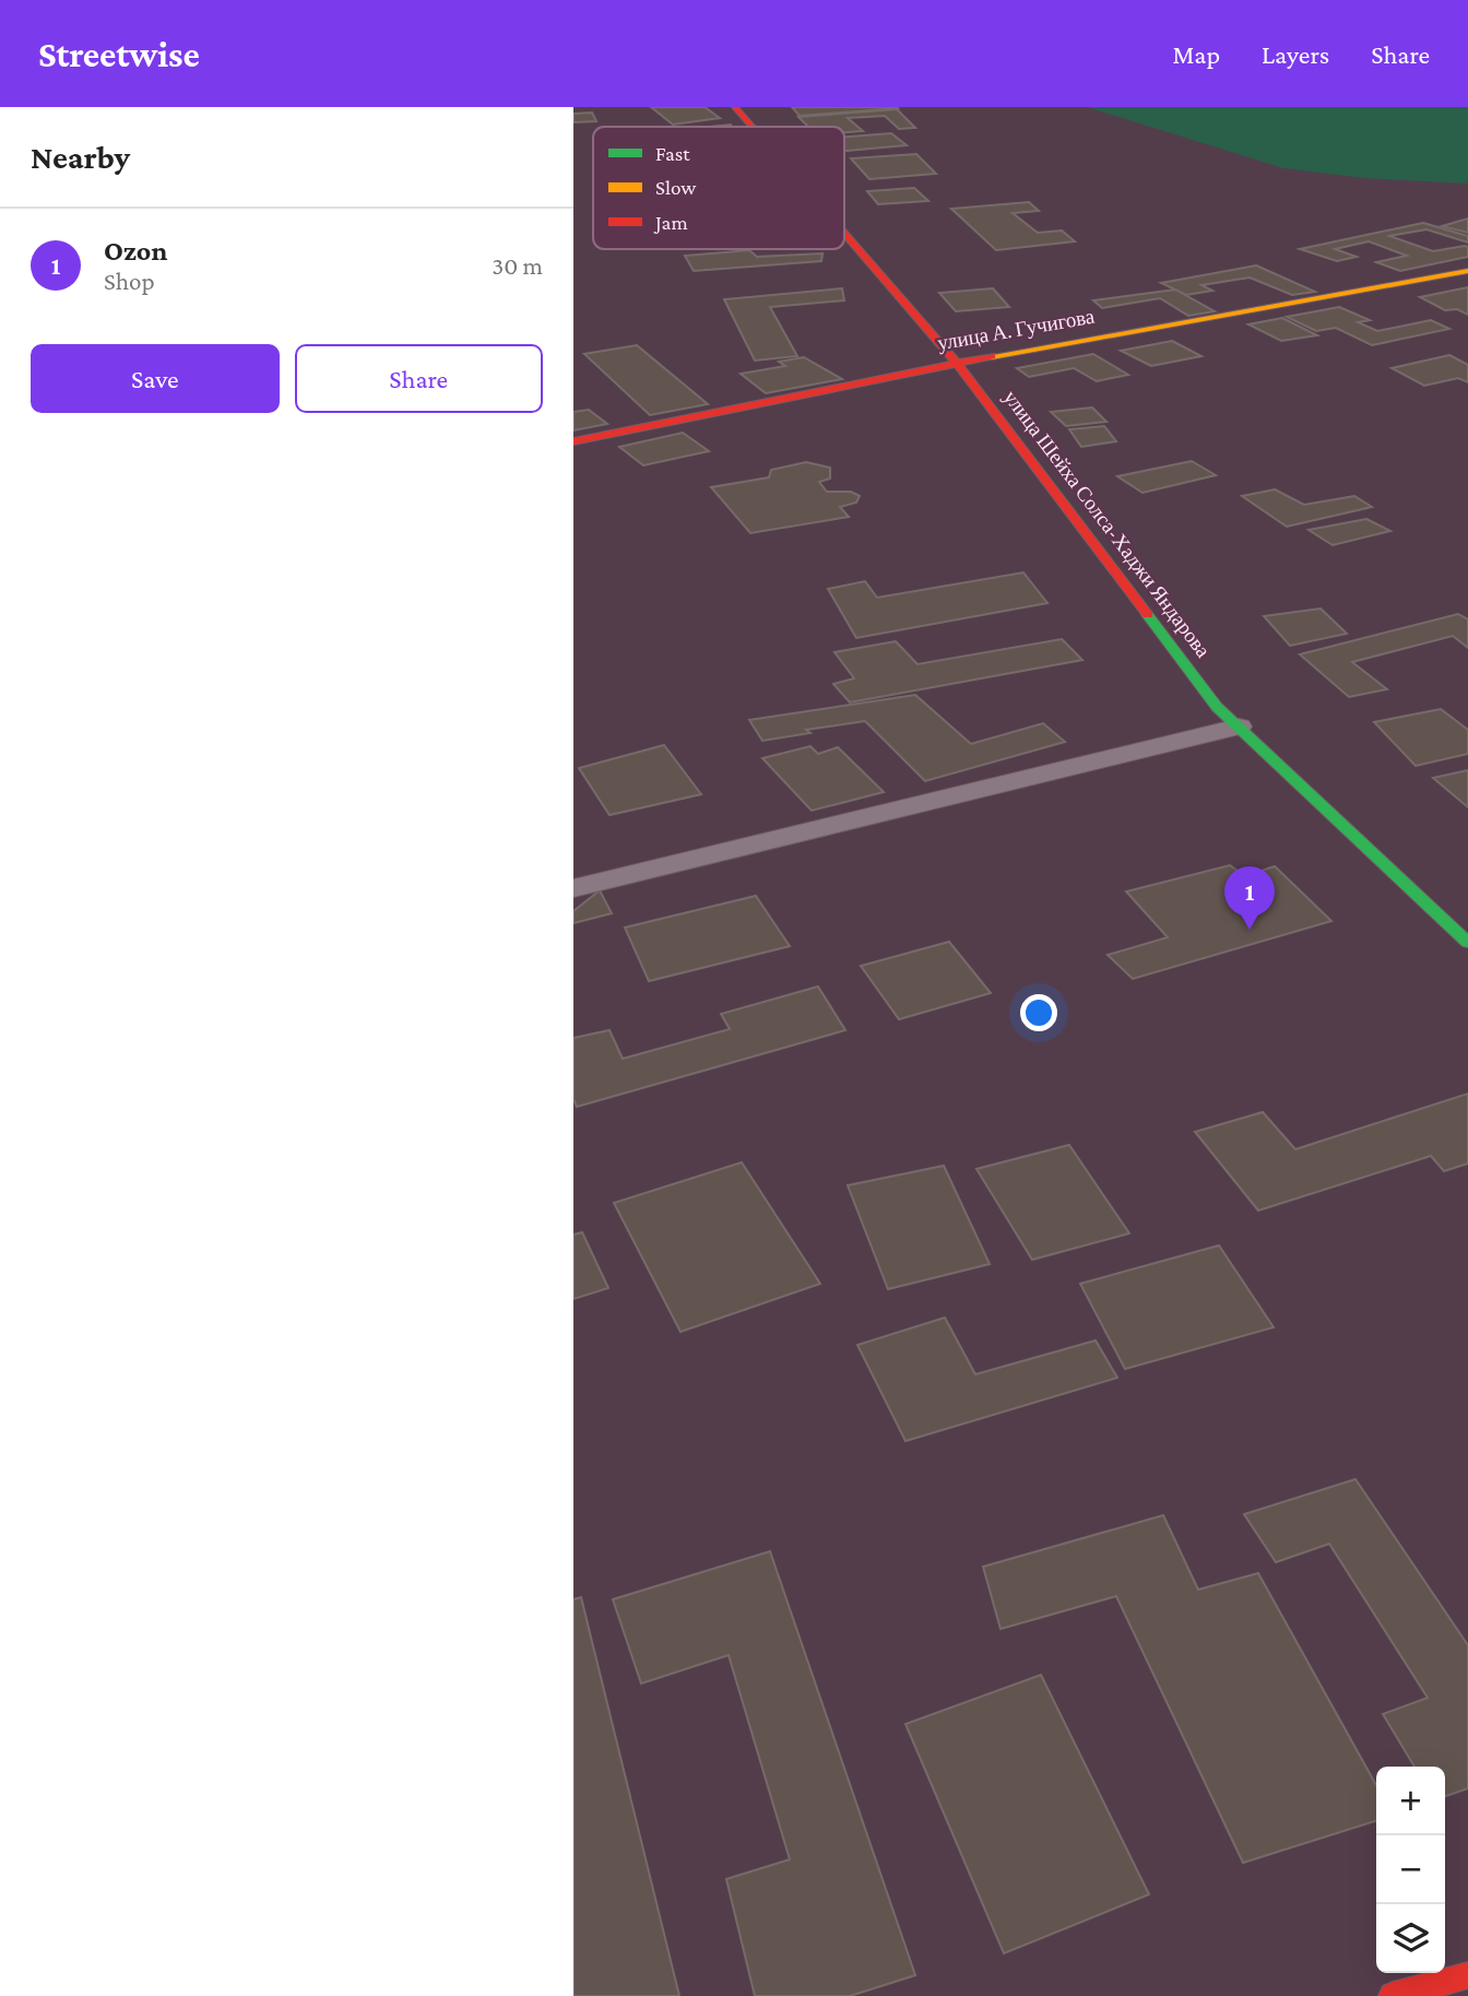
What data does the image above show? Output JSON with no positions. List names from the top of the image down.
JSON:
{
  "streets": {
    "main road": ["улица А. Гучигова", "улица Шейха Солса-Хаджи Яндарова"]
  },
  "crossings": [
    ["улица А. Гучигова", "улица Шейха Солса-Хаджи Яндарова"]
  ],
  "legend": ["Fast", "Slow", "Jam"],
  "page": {
    "header": "Streetwise",
    "nav": ["Map", "Layers", "Share"],
    "heading": "Nearby",
    "list": [
      {
        "mark": "1",
        "name": "Ozon",
        "note": "Shop",
        "value": "30 m"
      }
    ],
    "buttons": ["Save", "Share"],
    "pins": "1",
    "map_buttons": ["+", "−"]
  }
}
